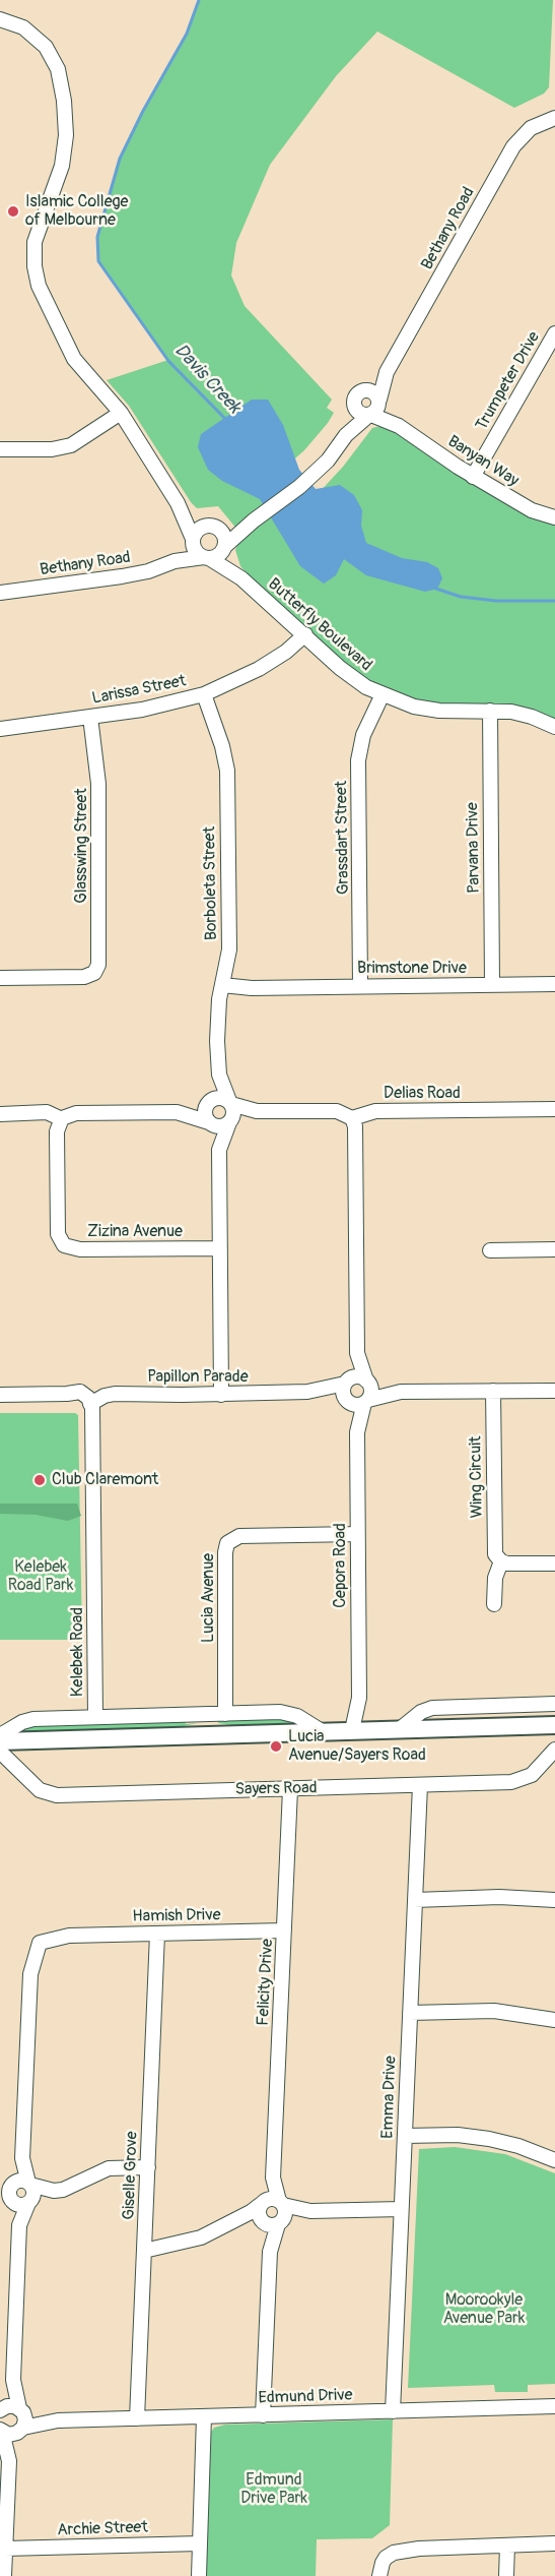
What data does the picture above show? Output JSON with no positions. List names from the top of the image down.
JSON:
{
  "streets": {
    "street": [
      "Bethany Road",
      "Trumpeter Drive",
      "Banyan Way",
      "Butterfly Boulevard",
      "Larissa Street",
      "Grassdart Street",
      "Glasswing Street",
      "Parvana Drive",
      "Borboleta Street",
      "Brimstone Drive",
      "Delias Road",
      "Zizina Avenue",
      "Papillon Parade",
      "Wing Circuit",
      "Cepora Road",
      "Lucia Avenue",
      "Kelebek Road",
      "Sayers Road",
      "Hamish Drive",
      "Felicity Drive",
      "Emma Drive",
      "Giselle Grove",
      "Edmund Drive",
      "Archie Street"
    ]
  },
  "crossings": [
    ["Bethany Road", "Banyan Way"],
    ["Bethany Road", "Butterfly Boulevard"],
    ["Trumpeter Drive", "Banyan Way"],
    ["Butterfly Boulevard", "Larissa Street"],
    ["Butterfly Boulevard", "Grassdart Street"],
    ["Butterfly Boulevard", "Parvana Drive"],
    ["Larissa Street", "Glasswing Street"],
    ["Larissa Street", "Borboleta Street"],
    ["Grassdart Street", "Brimstone Drive"],
    ["Parvana Drive", "Brimstone Drive"],
    ["Borboleta Street", "Brimstone Drive"],
    ["Borboleta Street", "Delias Road"],
    ["Papillon Parade", "Cepora Road"],
    ["Papillon Parade", "Kelebek Road"],
    ["Cepora Road", "Lucia Avenue"],
    ["Sayers Road", "Felicity Drive"],
    ["Sayers Road", "Emma Drive"],
    ["Hamish Drive", "Felicity Drive"],
    ["Hamish Drive", "Giselle Grove"],
    ["Emma Drive", "Edmund Drive"],
    ["Giselle Grove", "Edmund Drive"]
  ],
  "water": ["Davis Creek"],
  "parks": ["Kelebek Road Park", "Moorookyle Avenue Park", "Edmund Drive Park"],
  "places": ["Islamic College of Melbourne", "Club Claremont", "Lucia Avenue/Sayers Road"]
}
